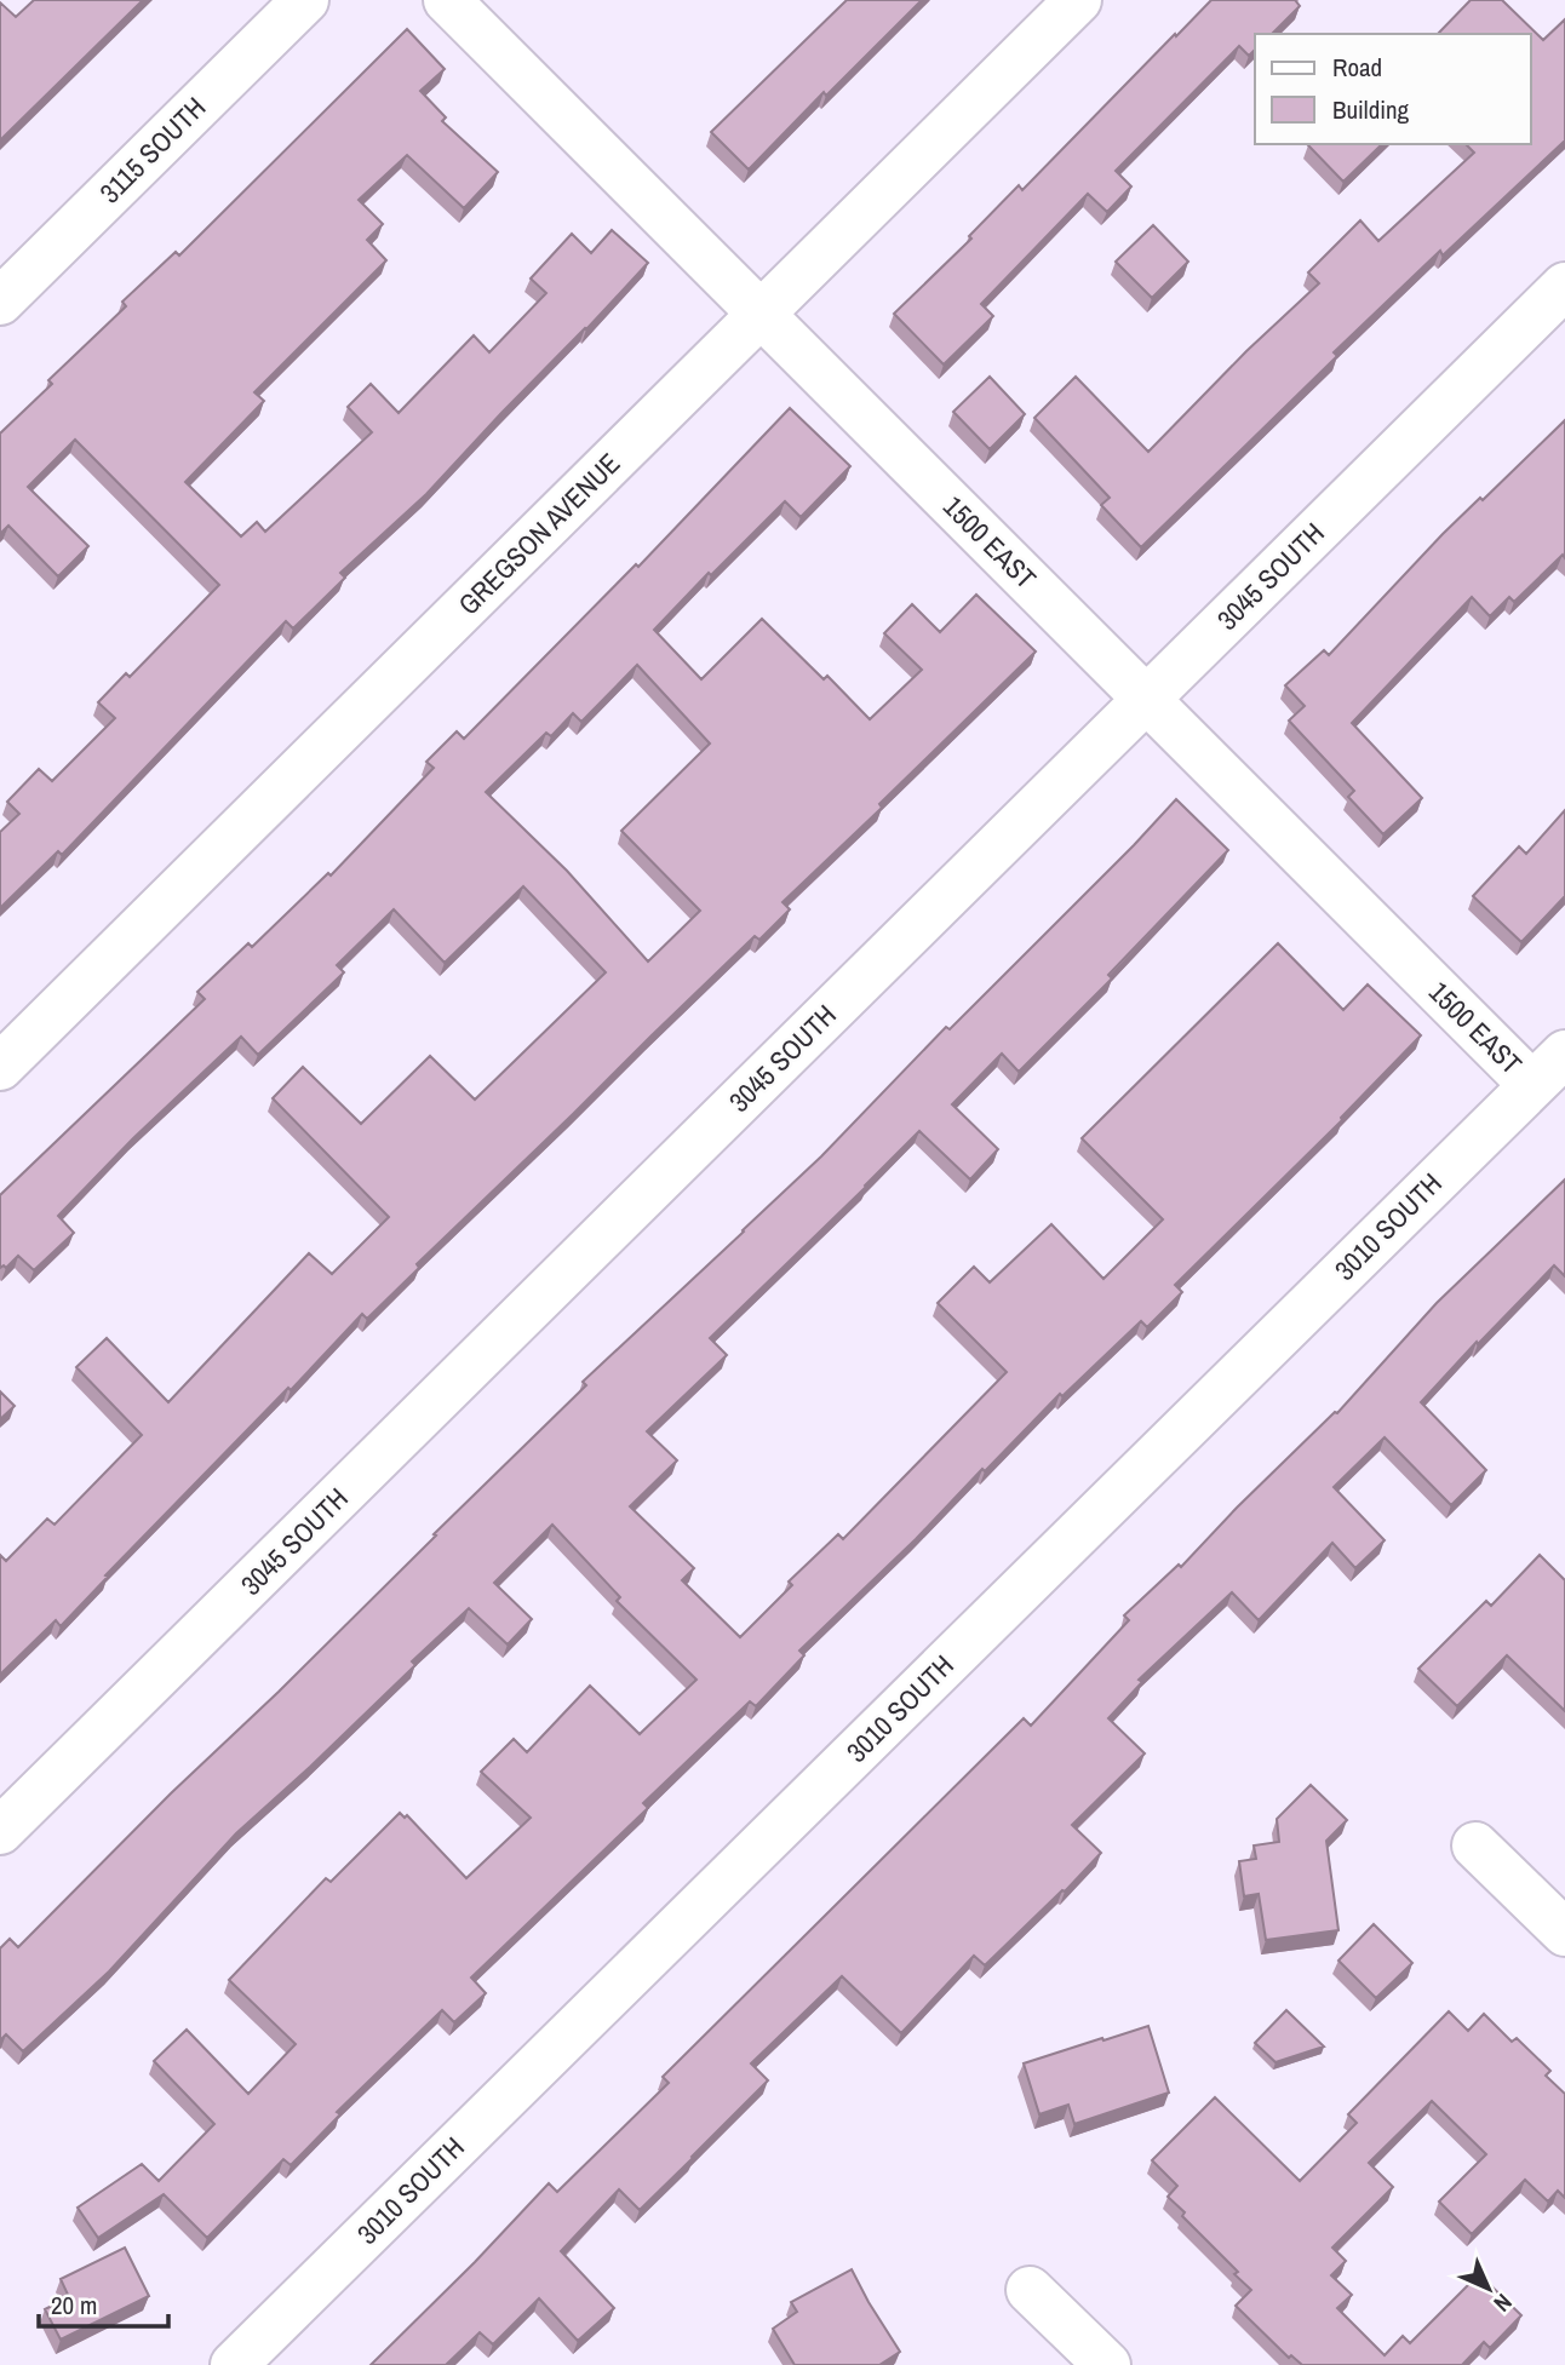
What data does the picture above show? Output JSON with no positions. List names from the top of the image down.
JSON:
{
  "streets": {
    "street": [
      "3115 SOUTH",
      "GREGSON AVENUE",
      "1500 EAST",
      "3045 SOUTH",
      "3010 SOUTH"
    ]
  },
  "crossings": [
    ["GREGSON AVENUE", "1500 EAST"],
    ["1500 EAST", "3045 SOUTH"],
    ["1500 EAST", "3010 SOUTH"]
  ],
  "legend": ["Road", "Building"],
  "scale_bar": "20 m",
  "north": "bottom right"
}
